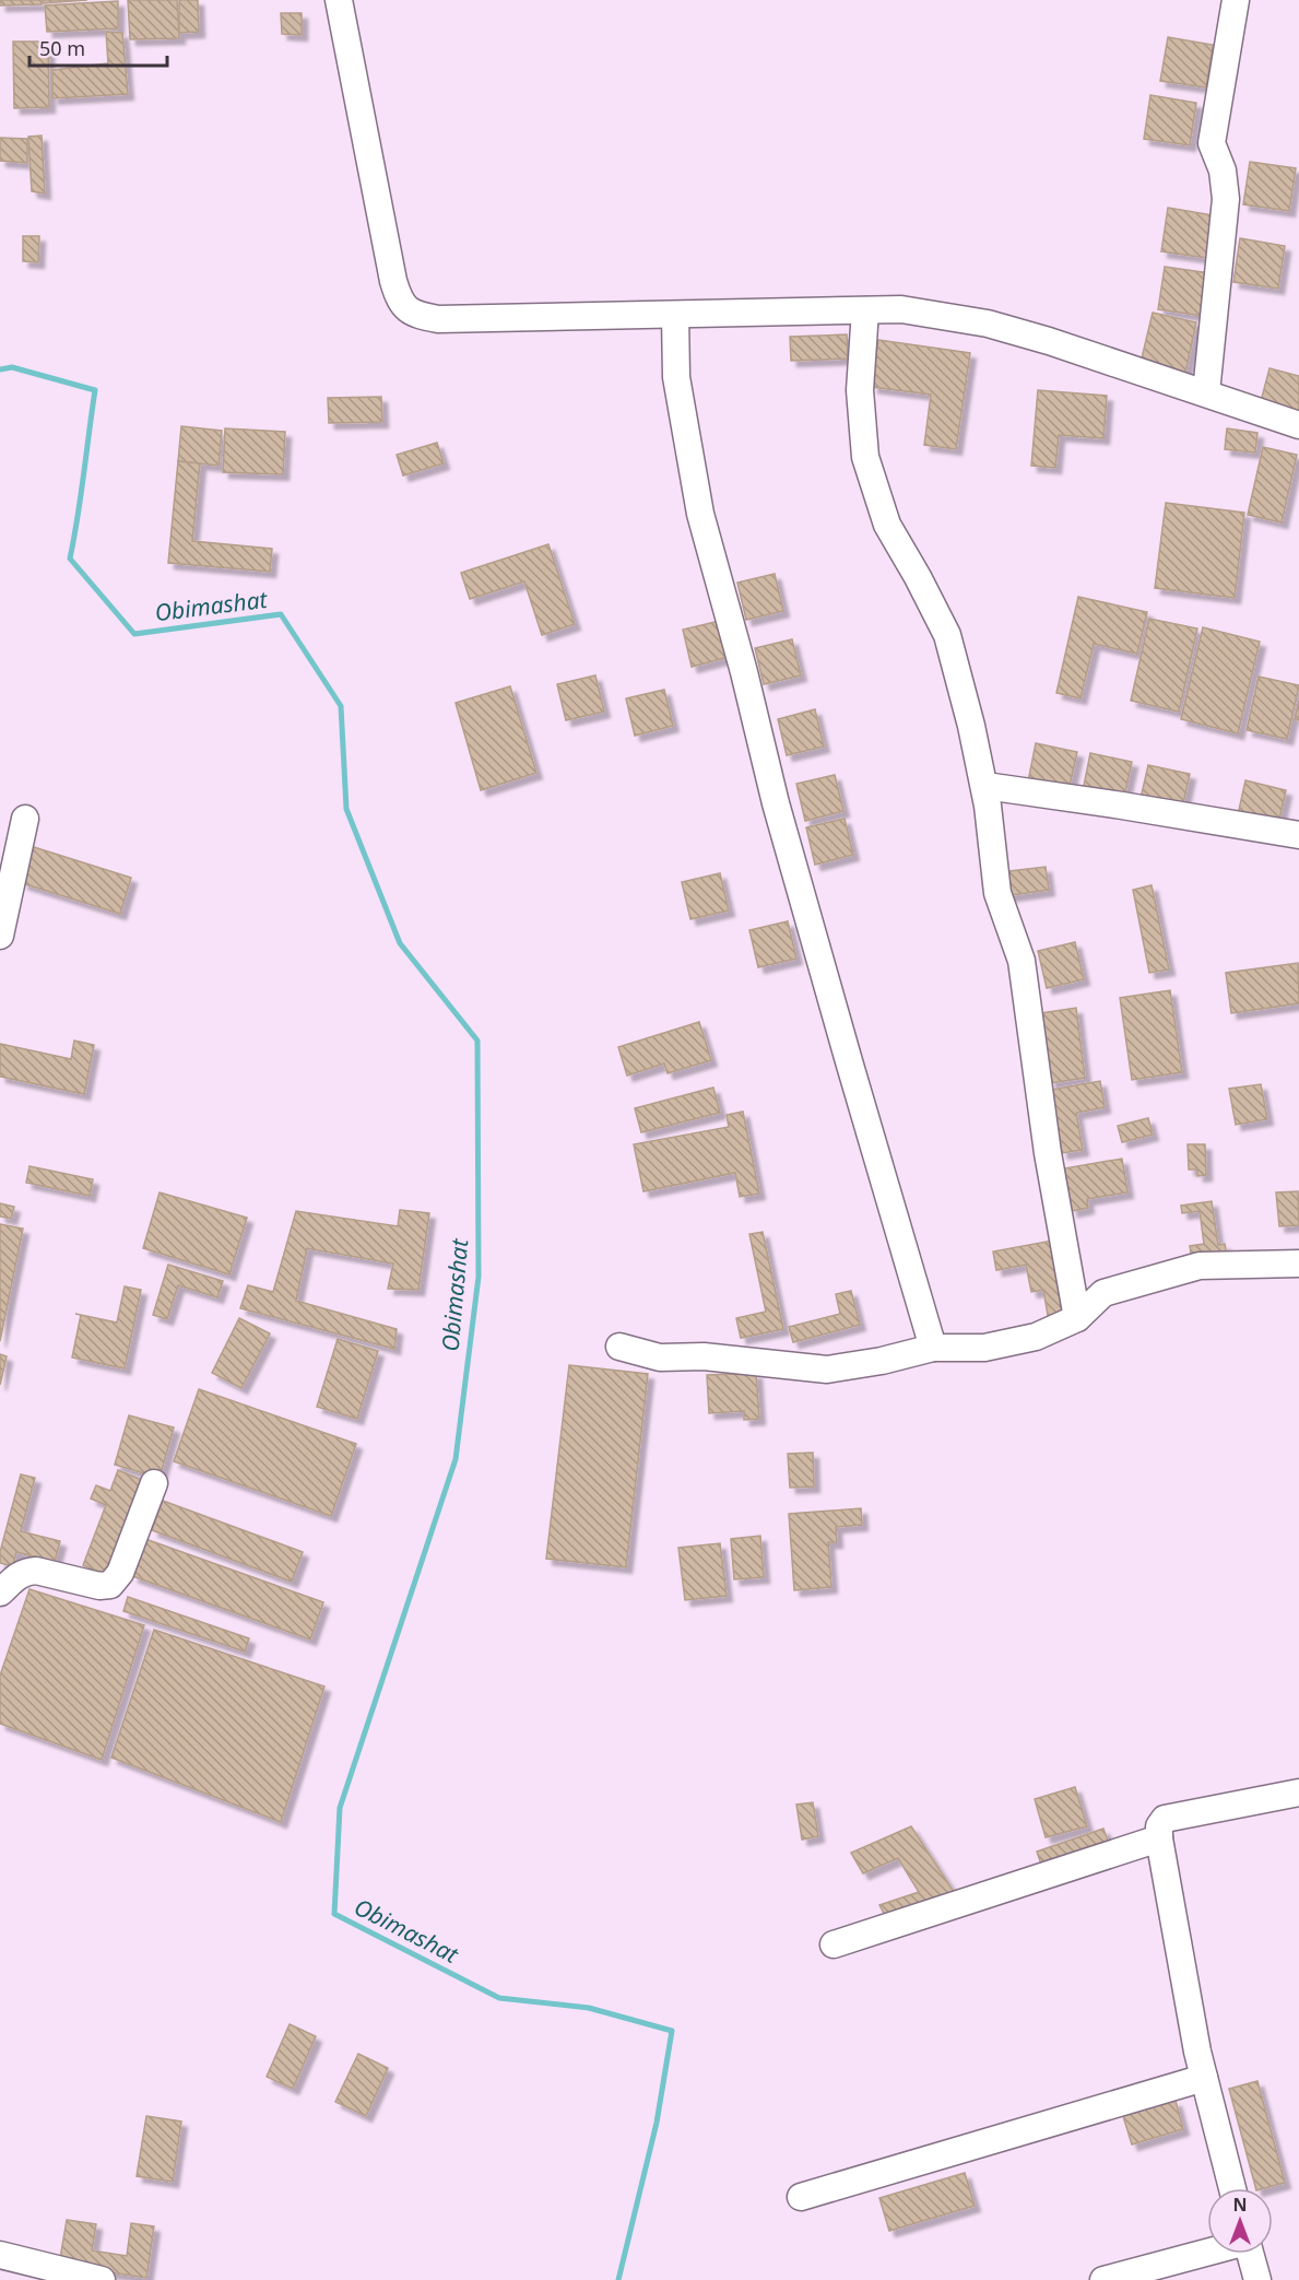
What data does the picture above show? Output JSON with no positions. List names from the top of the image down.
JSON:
{
  "water": ["Obimashat"],
  "scale_bar": "50 m",
  "north": "top"
}
